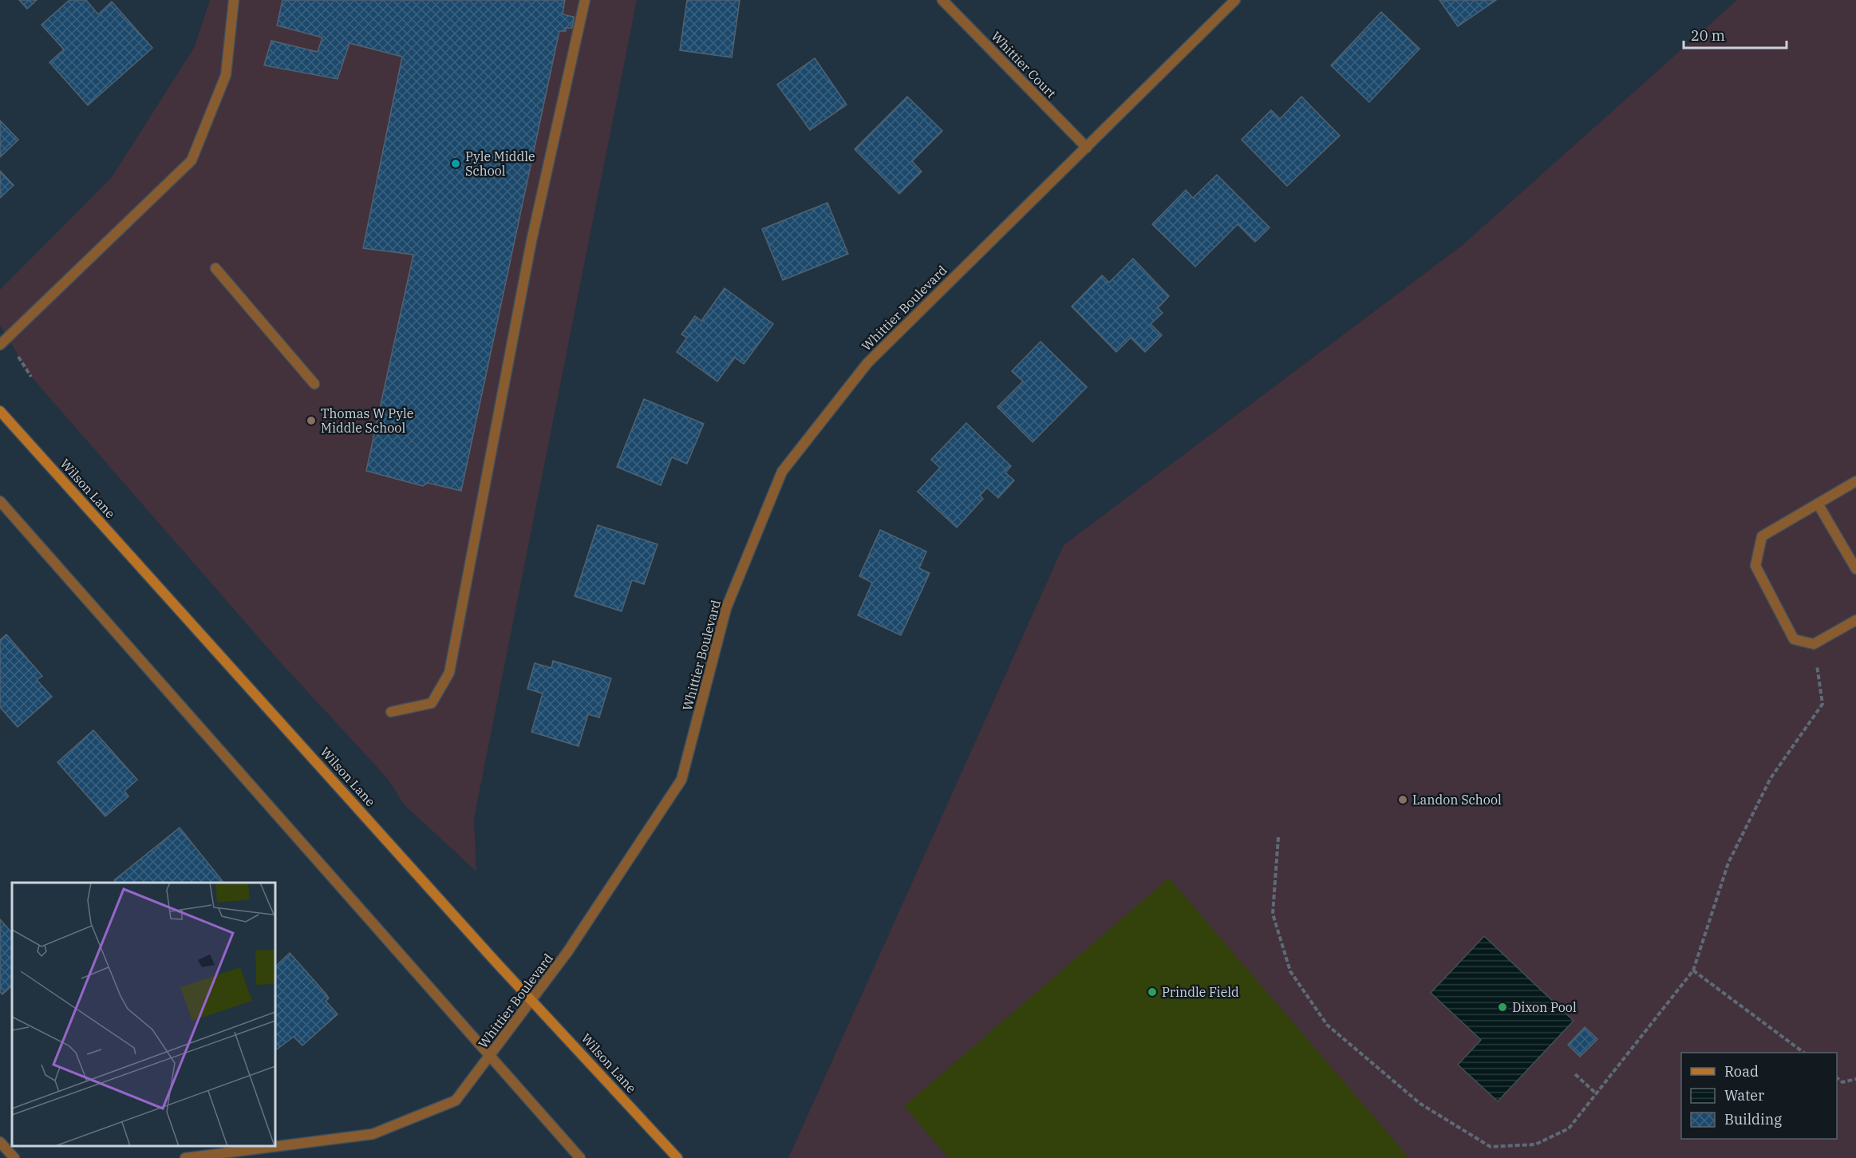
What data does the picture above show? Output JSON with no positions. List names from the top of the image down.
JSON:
{
  "streets": {
    "main road": ["Wilson Lane"],
    "street": ["Whittier Court", "Whittier Boulevard"]
  },
  "crossings": [
    ["Whittier Court", "Whittier Boulevard"],
    ["Whittier Boulevard", "Wilson Lane"]
  ],
  "places": [
    "Pyle Middle School",
    "Thomas W Pyle Middle School",
    "Landon School",
    "Prindle Field",
    "Dixon Pool"
  ],
  "legend": ["Road", "Water", "Building"],
  "scale_bar": "20 m"
}
